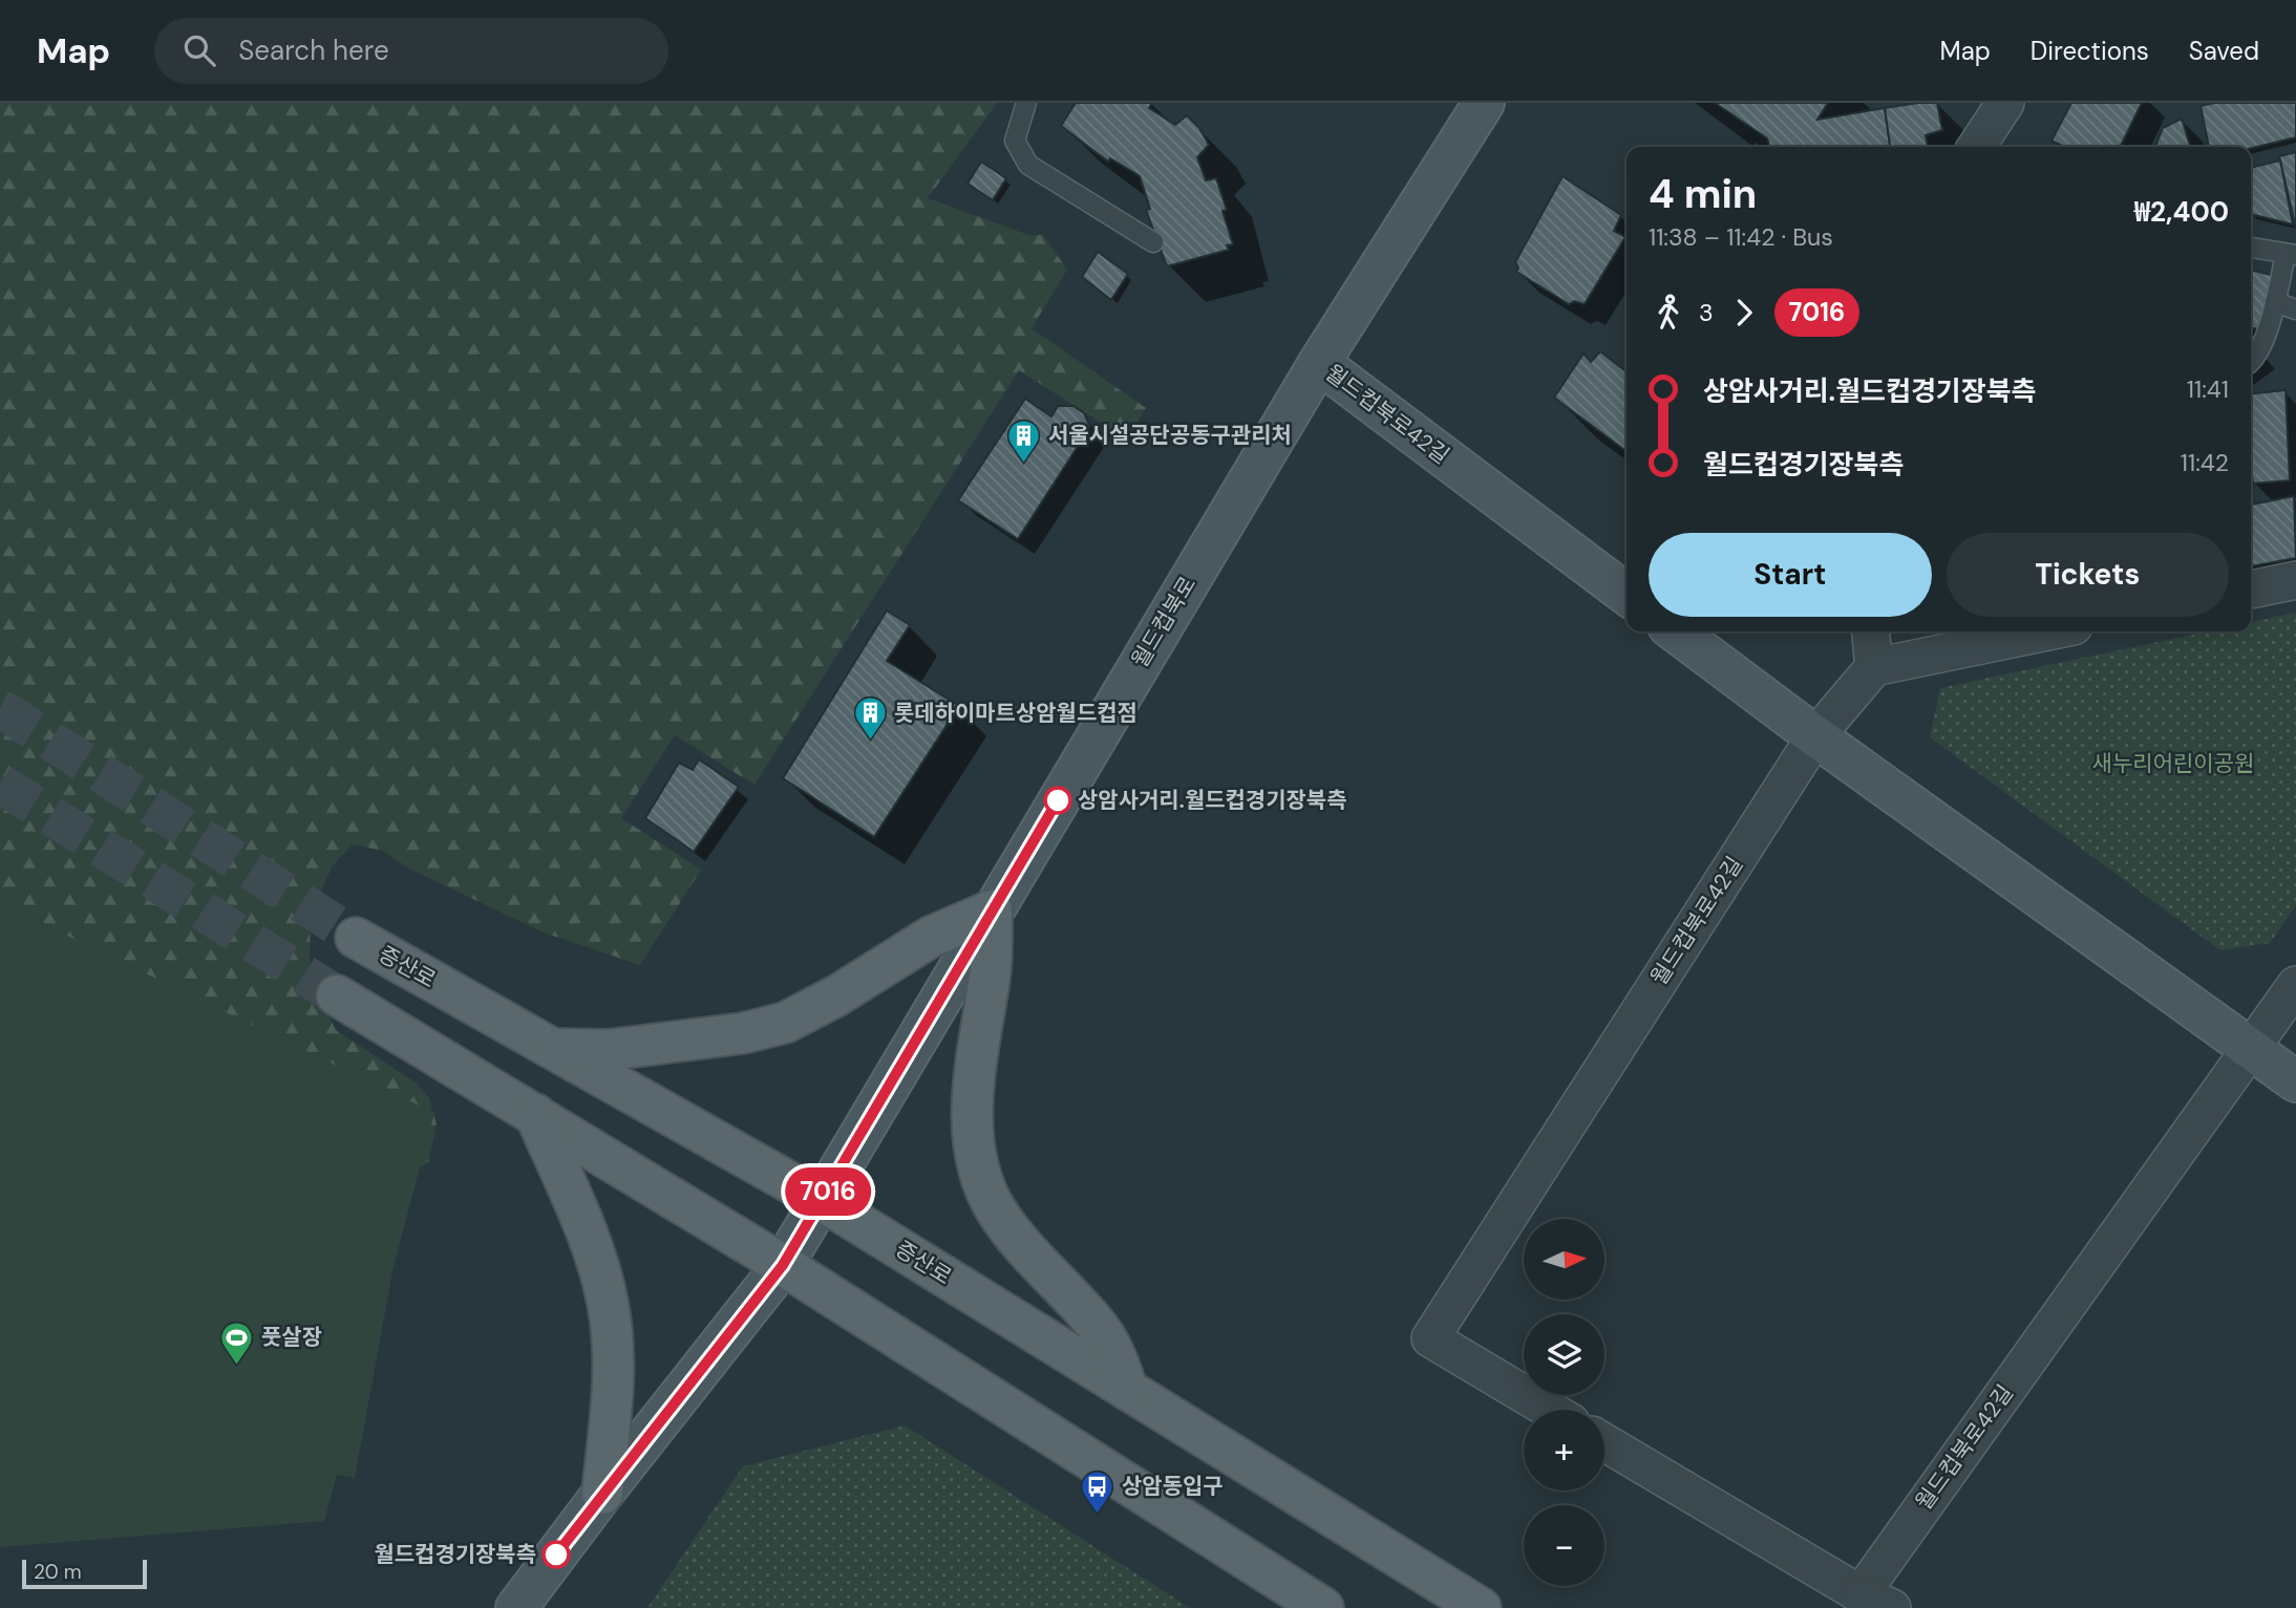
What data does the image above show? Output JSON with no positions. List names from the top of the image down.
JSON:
{
  "streets": {
    "main road": ["월드컵북로42길", "월드컵북로", "증산로"]
  },
  "crossings": [
    ["월드컵북로42길", "월드컵북로"],
    ["월드컵북로", "증산로"]
  ],
  "parks": ["새누리어린이공원"],
  "places": {
    "building": ["서울시설공단공동구관리처", "롯데하이마트상암월드컵점"],
    "other": ["상암사거리.월드컵경기장북측", "월드컵경기장북측"],
    "sports": ["풋살장"],
    "bus stop": ["상암동입구"]
  },
  "lines": ["bus line 7016"],
  "scale_bar": "20 m",
  "north": "right",
  "page": {
    "header": "Map",
    "search": "Search here",
    "nav": ["Map", "Directions", "Saved"],
    "on_map": "7016",
    "heading": ["4 min", "11:38 – 11:42 · Bus", "₩2,400"],
    "legs": ["3", "7016"],
    "list": [
      {
        "name": "상암사거리.월드컵경기장북측",
        "value": "11:41"
      },
      {
        "name": "월드컵경기장북측",
        "value": "11:42"
      }
    ],
    "buttons": ["Start", "Tickets"],
    "map_buttons": ["+", "−"],
    "scale": "20 m"
  }
}
